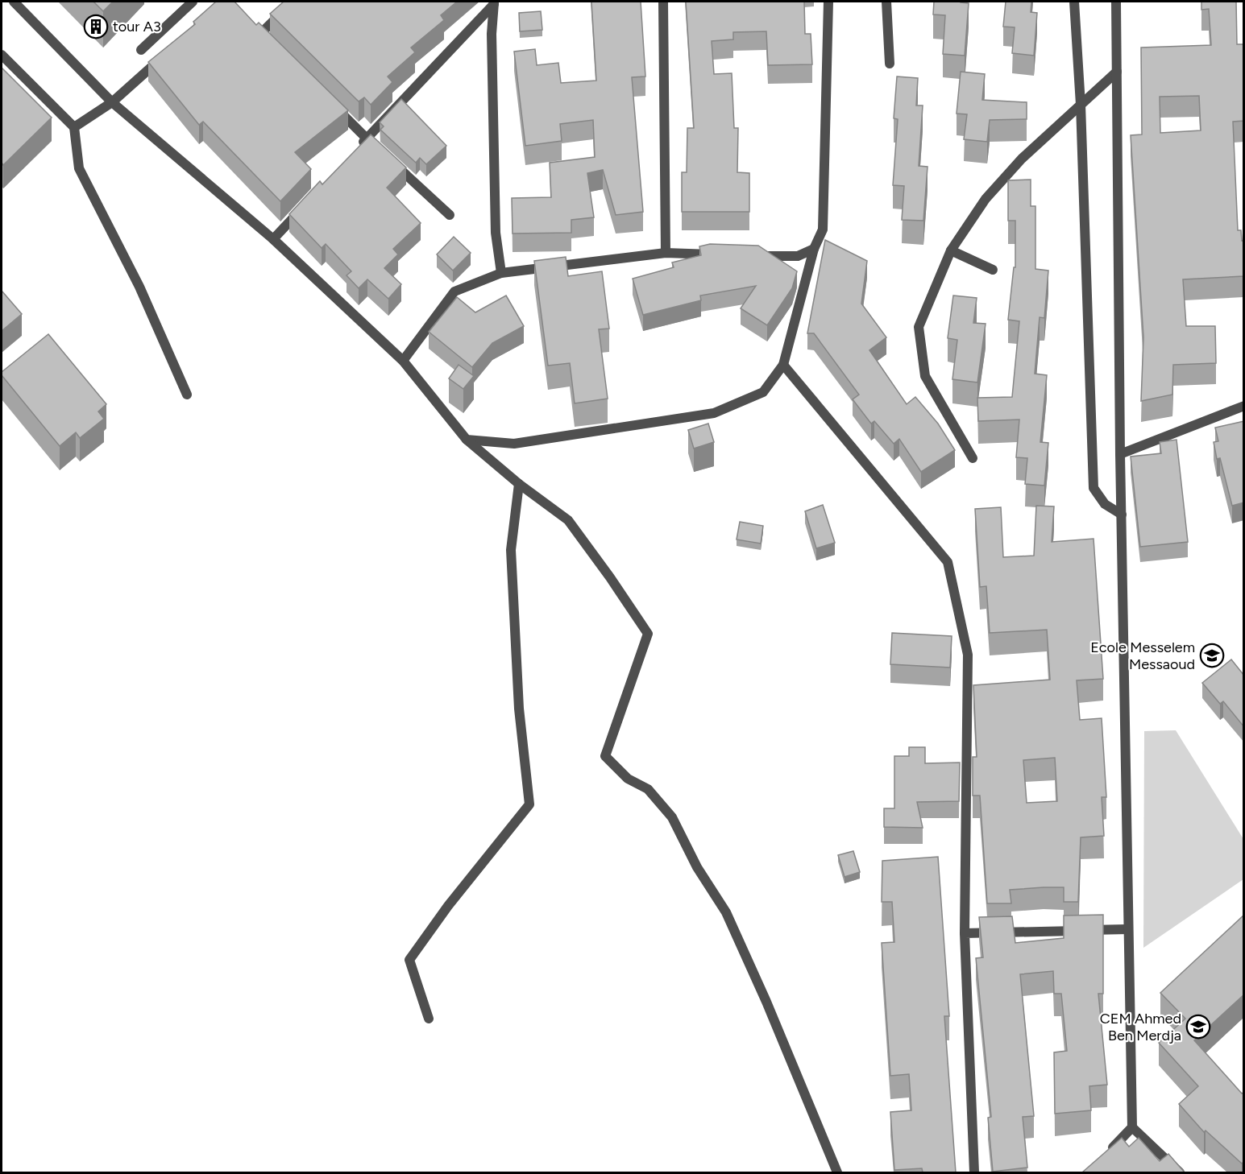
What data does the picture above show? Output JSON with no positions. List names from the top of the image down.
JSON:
{
  "places": {
    "building": ["tour A3"],
    "school or university": ["Ecole Messelem Messaoud", "CEM Ahmed Ben Merdja"]
  }
}
